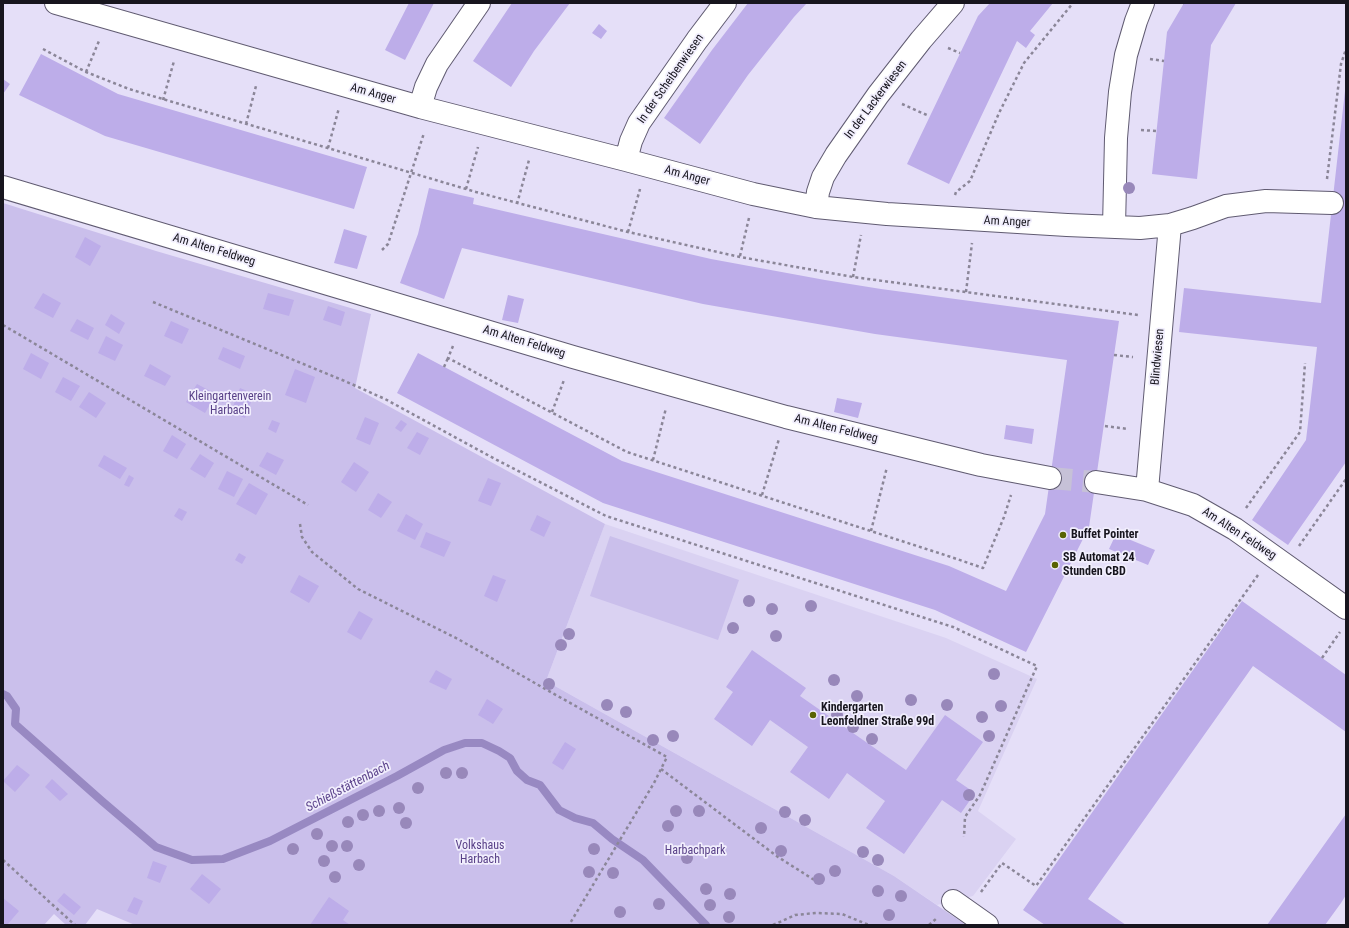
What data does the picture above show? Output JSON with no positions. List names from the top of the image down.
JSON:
{
  "streets": {
    "street": [
      "In der Scheibenwiesen",
      "Am Anger",
      "In der Lackerwiesen",
      "Am Alten Feldweg",
      "Blindwiesen"
    ]
  },
  "crossings": [
    ["In der Scheibenwiesen", "Am Anger"],
    ["Am Anger", "In der Lackerwiesen"],
    ["Am Anger", "Blindwiesen"],
    ["Am Alten Feldweg", "Blindwiesen"]
  ],
  "water": ["Schießstättenbach"],
  "parks": ["Kleingartenverein Harbach", "Volkshaus Harbach", "Harbachpark"],
  "places": ["Buffet Pointer", "SB Automat 24 Stunden CBD", "Kindergarten Leonfeldner Straße 99d"]
}
